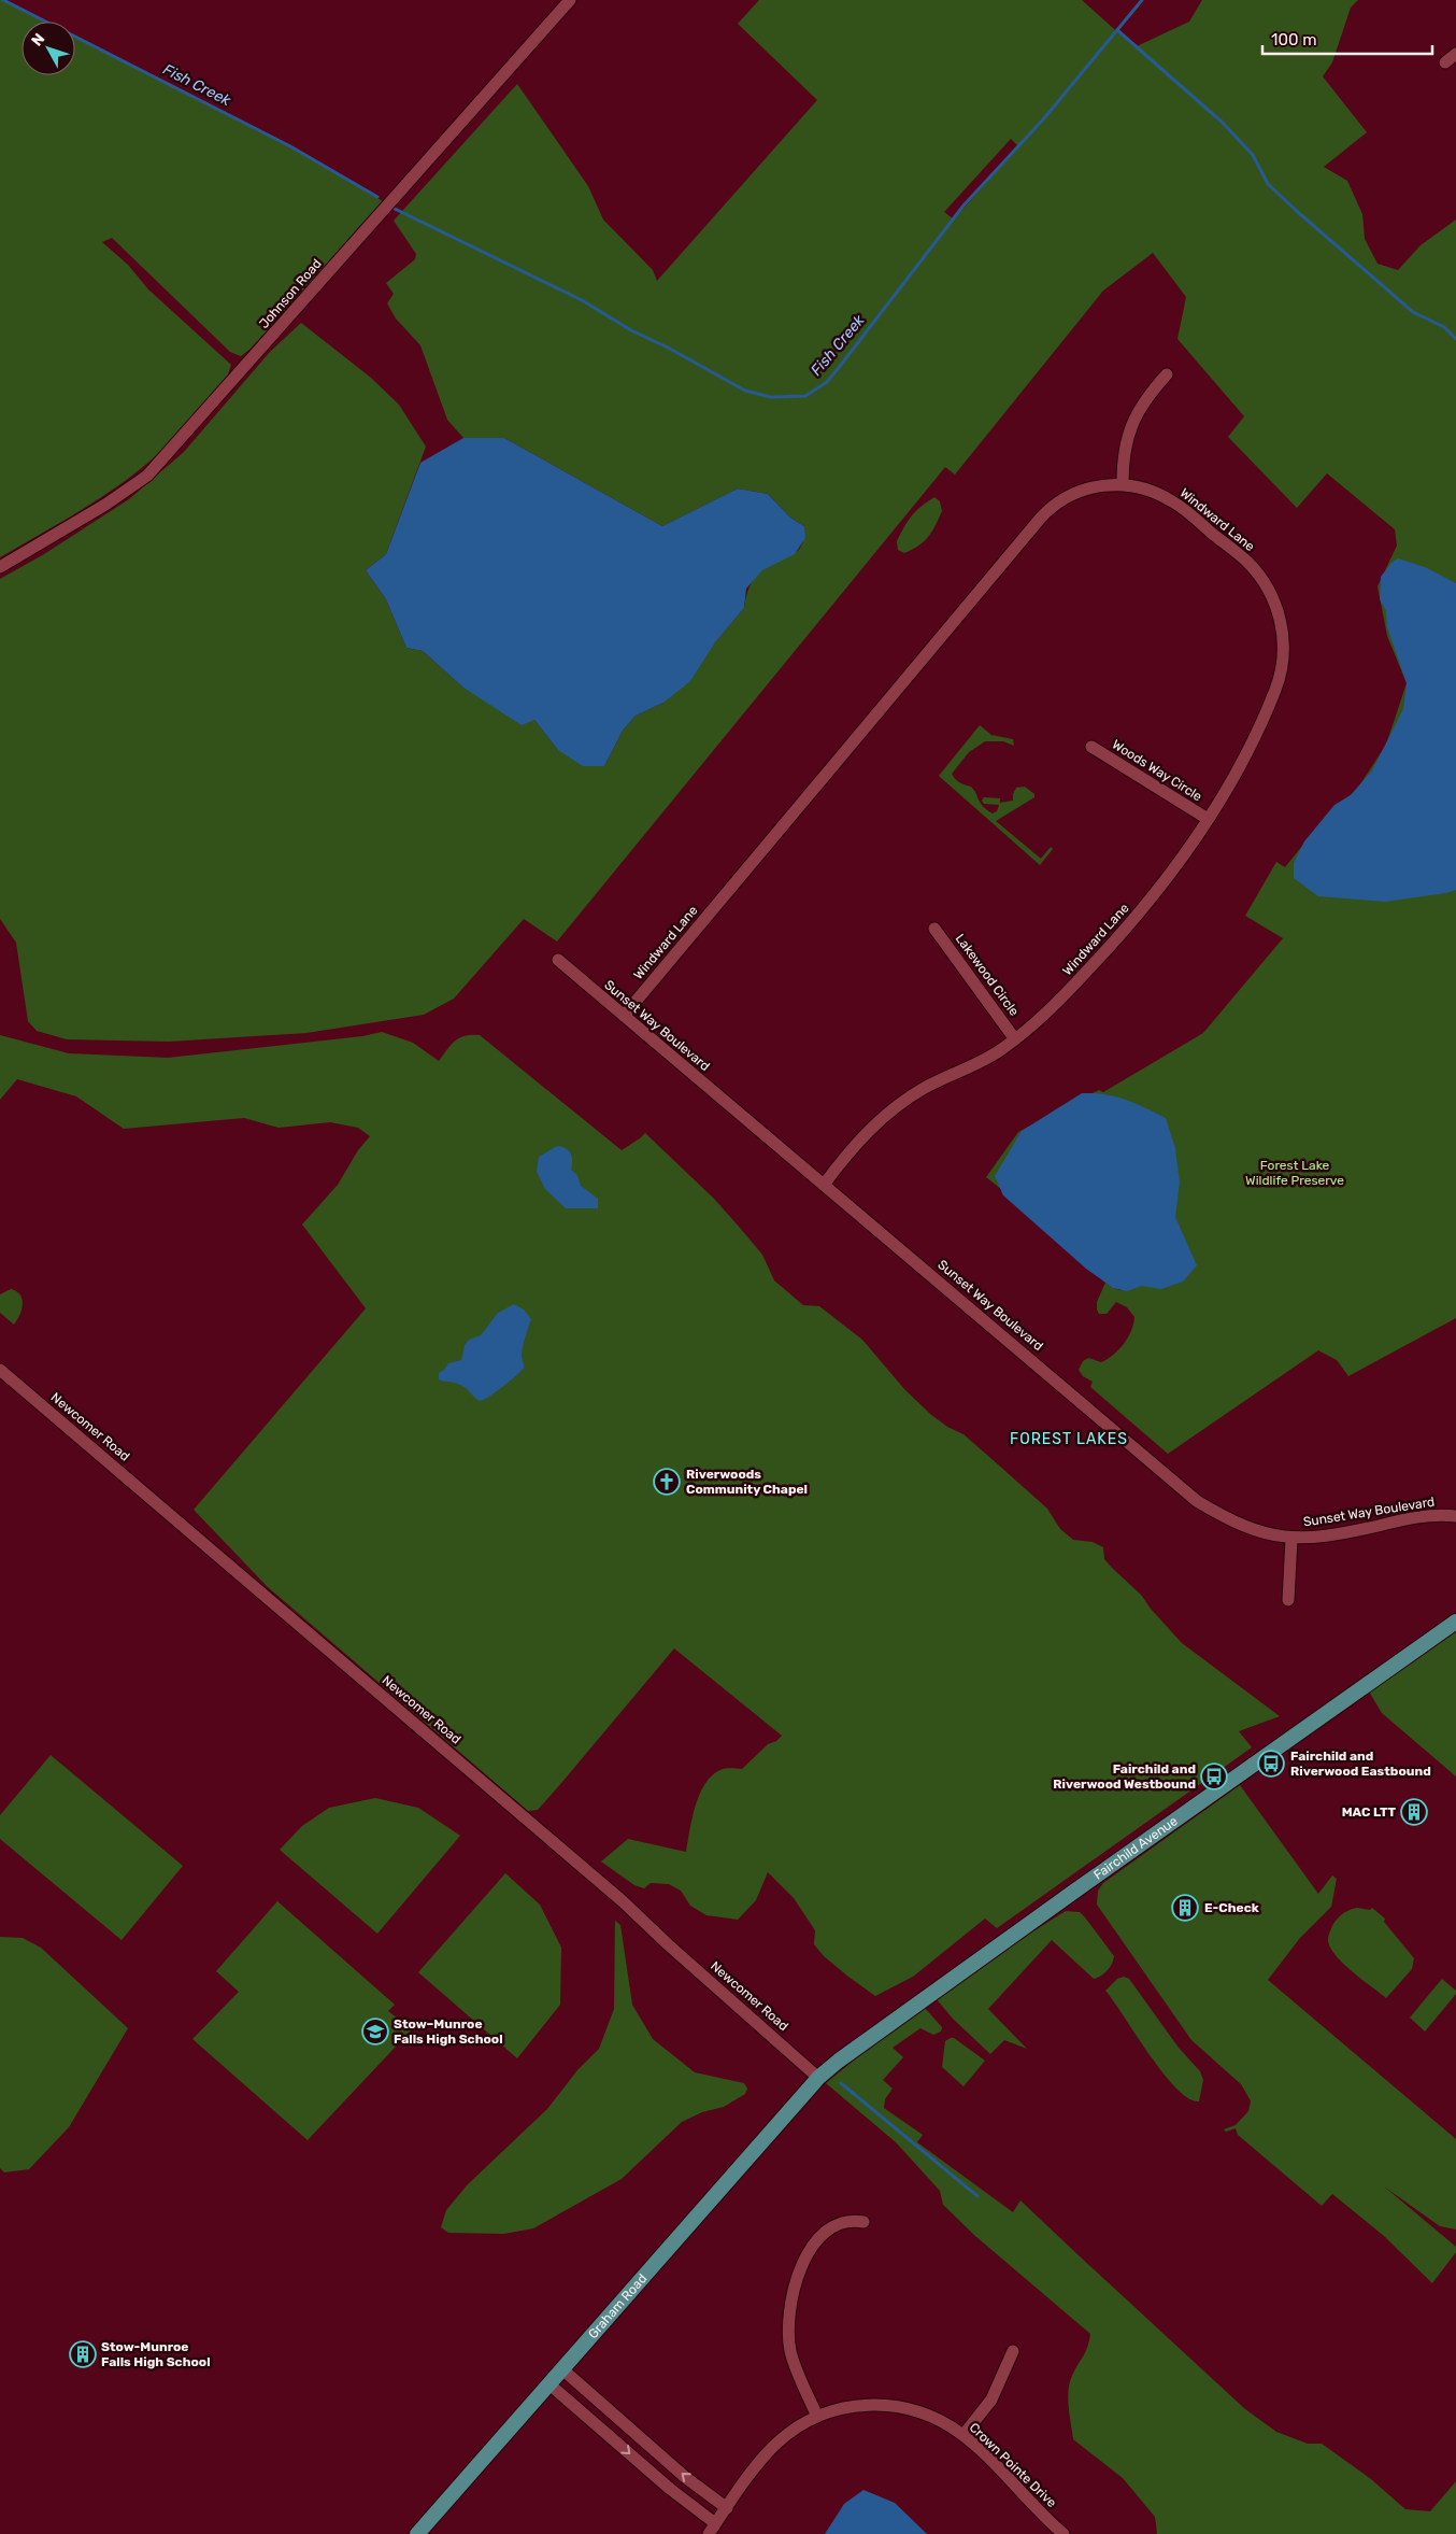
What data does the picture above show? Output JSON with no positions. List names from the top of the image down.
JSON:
{
  "streets": {
    "main road": ["Fairchild Avenue", "Graham Road"],
    "street": [
      "Johnson Road",
      "Windward Lane",
      "Woods Way Circle",
      "Lakewood Circle",
      "Sunset Way Boulevard",
      "Newcomer Road",
      "Crown Pointe Drive"
    ]
  },
  "crossings": [
    ["Windward Lane", "Woods Way Circle"],
    ["Windward Lane", "Lakewood Circle"],
    ["Windward Lane", "Sunset Way Boulevard"],
    ["Newcomer Road", "Fairchild Avenue"],
    ["Newcomer Road", "Graham Road"],
    ["Fairchild Avenue", "Graham Road"]
  ],
  "districts": ["FOREST LAKES"],
  "water": ["Fish Creek"],
  "parks": ["Forest Lake Wildlife Preserve"],
  "places": {
    "church": ["Riverwoods Community Chapel"],
    "bus stop": ["Fairchild and Riverwood Eastbound", "Fairchild and Riverwood Westbound"],
    "building": ["MAC LTT", "E-Check", "Stow-Munroe Falls High School"],
    "school or university": ["Stow–Munroe Falls High School"]
  },
  "scale_bar": "100 m",
  "north": "top left"
}
